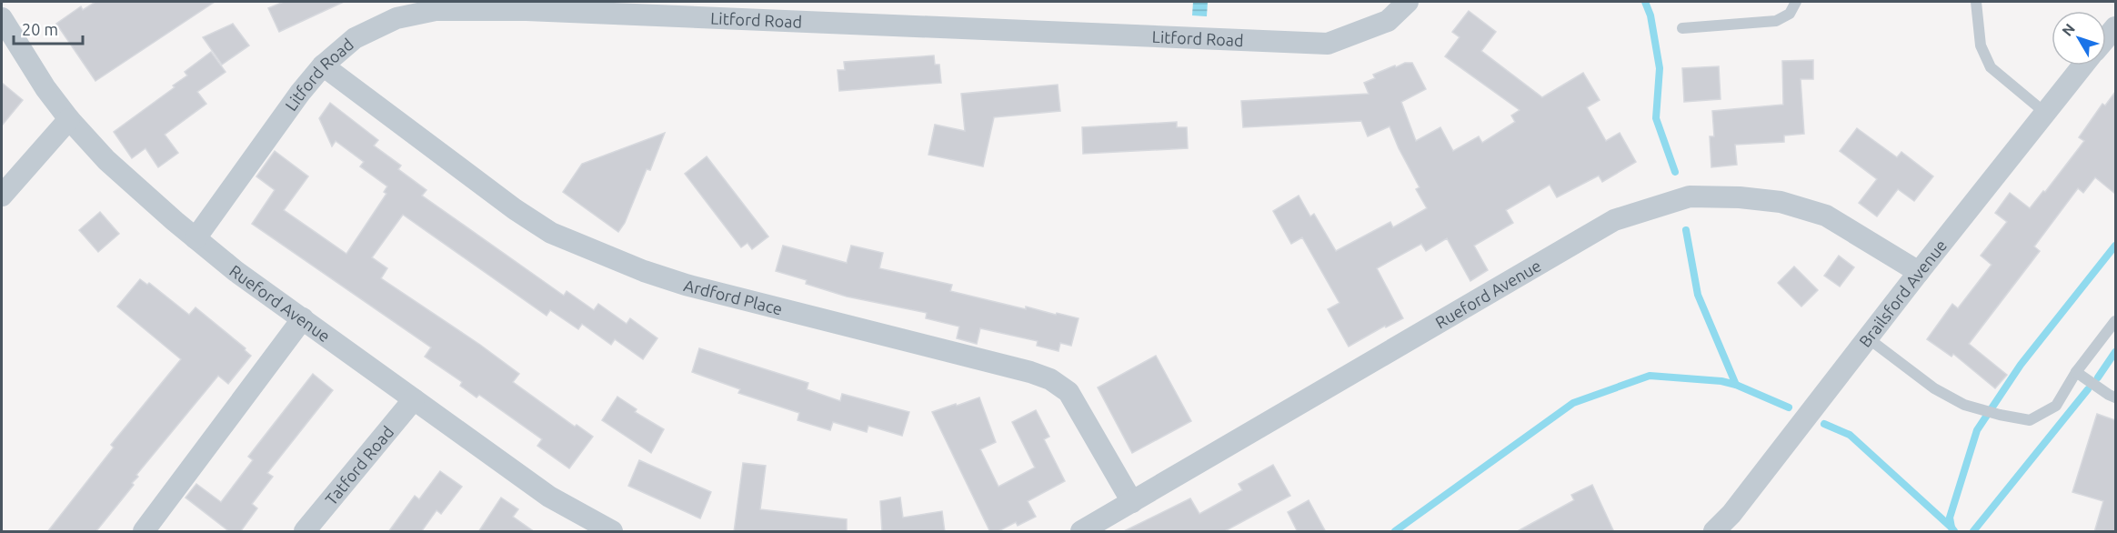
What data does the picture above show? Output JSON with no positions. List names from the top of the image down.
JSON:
{
  "streets": {
    "street": [
      "Litford Road",
      "Brailsford Avenue",
      "Rueford Avenue",
      "Ardford Place",
      "Tatford Road"
    ]
  },
  "crossings": [
    ["Litford Road", "Rueford Avenue"],
    ["Litford Road", "Ardford Place"],
    ["Brailsford Avenue", "Rueford Avenue"],
    ["Rueford Avenue", "Ardford Place"],
    ["Rueford Avenue", "Tatford Road"]
  ],
  "scale_bar": "20 m",
  "north": "top left"
}
